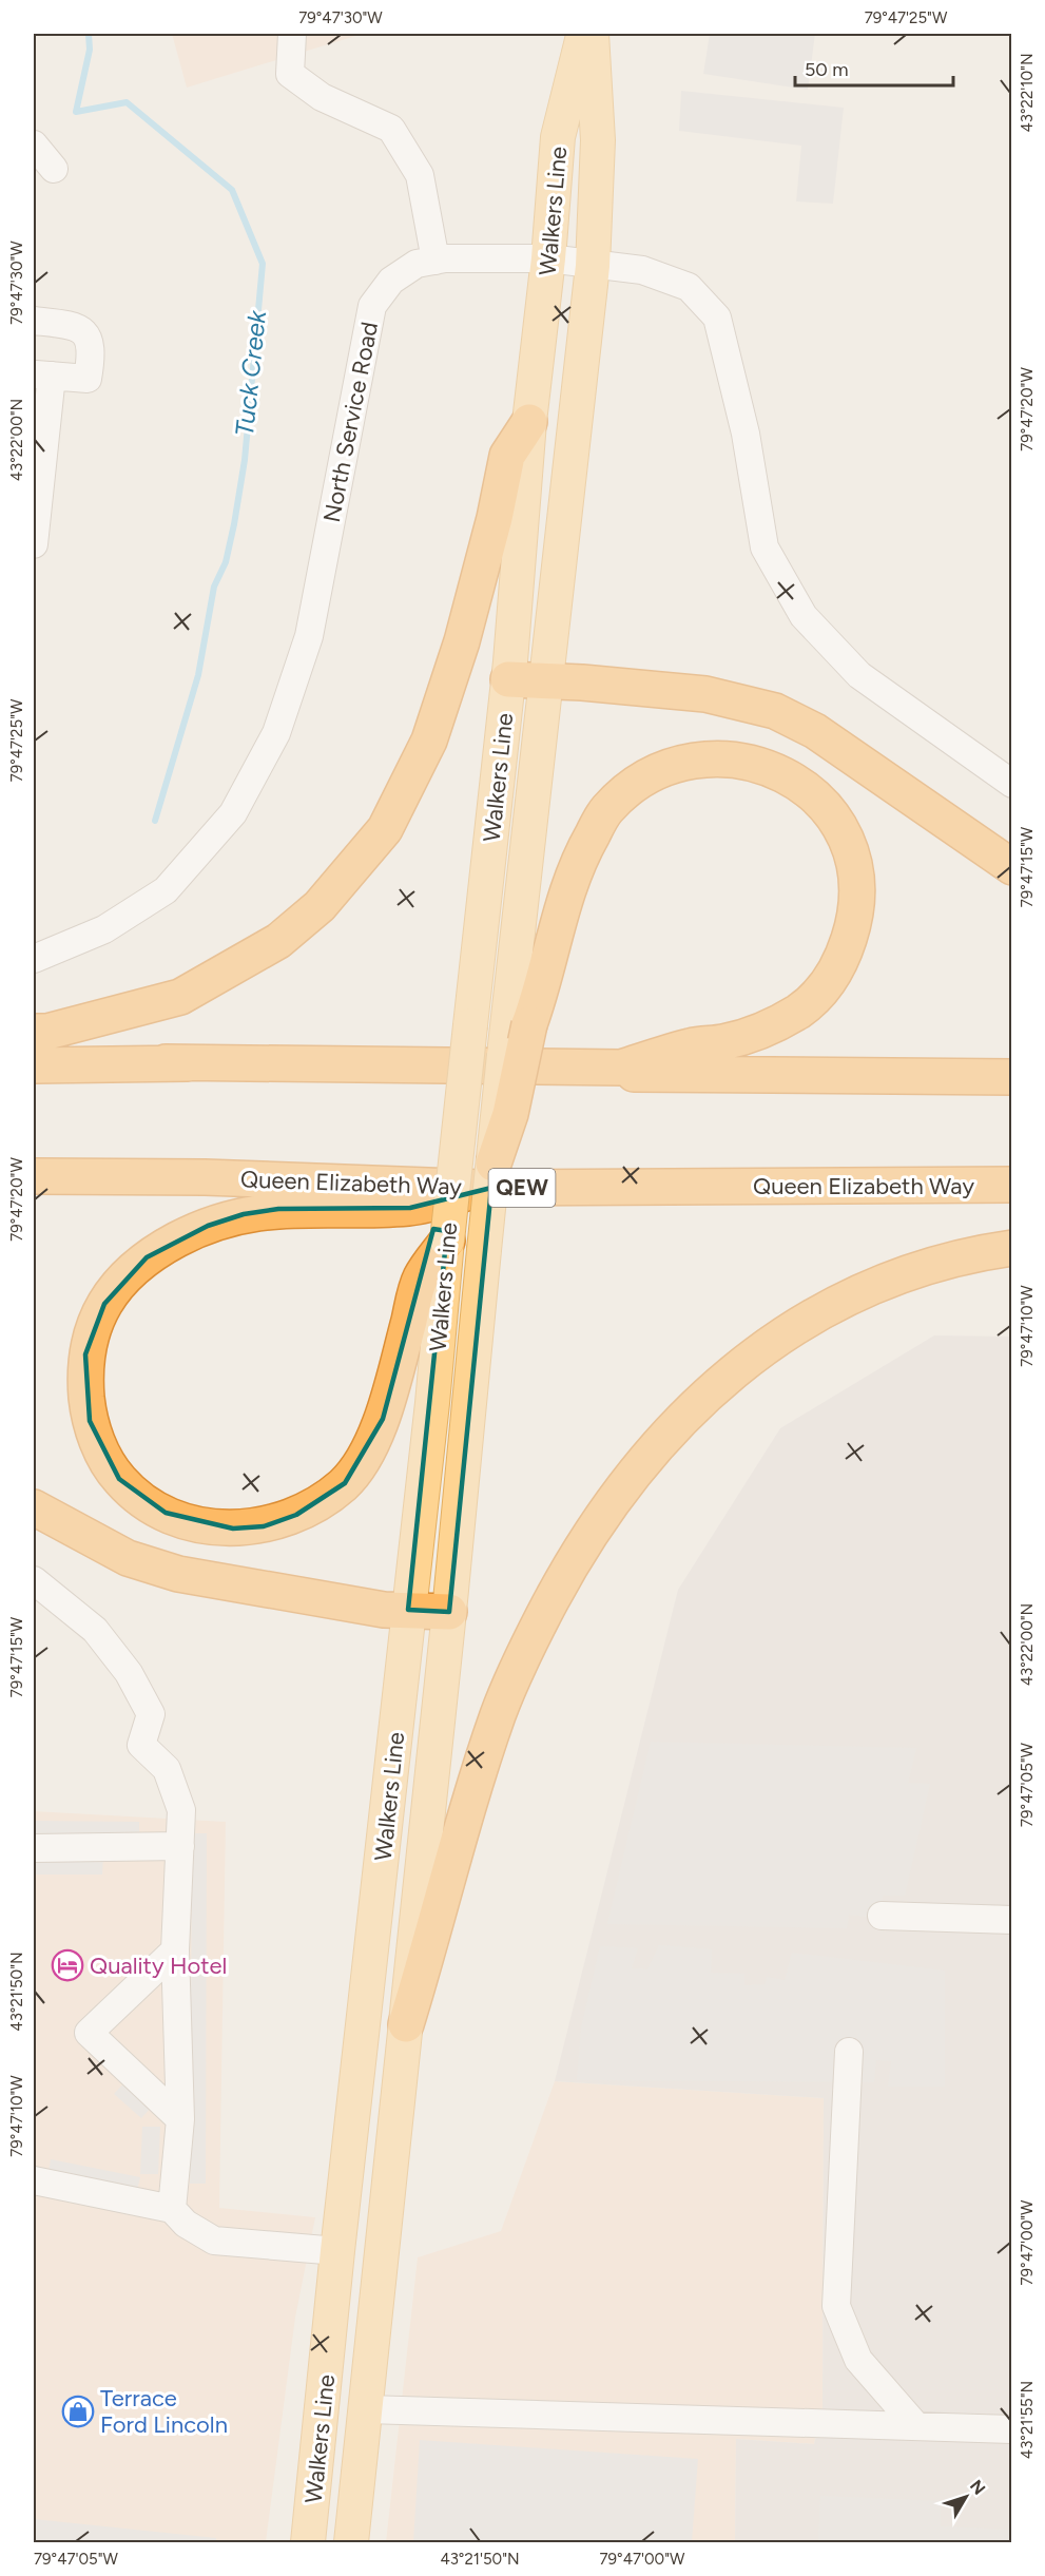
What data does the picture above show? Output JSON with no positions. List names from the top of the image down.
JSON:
{
  "streets": {
    "highway": ["Queen Elizabeth Way", "QEW"],
    "main road": ["Walkers Line"],
    "street": ["North Service Road"]
  },
  "crossings": [
    ["Walkers Line", "North Service Road"],
    ["Walkers Line", "Queen Elizabeth Way"]
  ],
  "water": ["Tuck Creek"],
  "places": {
    "hotel": ["Quality Hotel"],
    "shop": ["Terrace Ford Lincoln"]
  },
  "scale_bar": "50 m",
  "north": "top right",
  "coordinates": [
    "79°47'30\"W",
    "79°47'25\"W",
    "43°22'10\"N",
    "79°47'20\"W",
    "43°22'00\"N",
    "79°47'15\"W",
    "79°47'10\"W",
    "79°47'05\"W",
    "43°21'50\"N",
    "79°47'00\"W",
    "43°21'55\"N"
  ]
}
